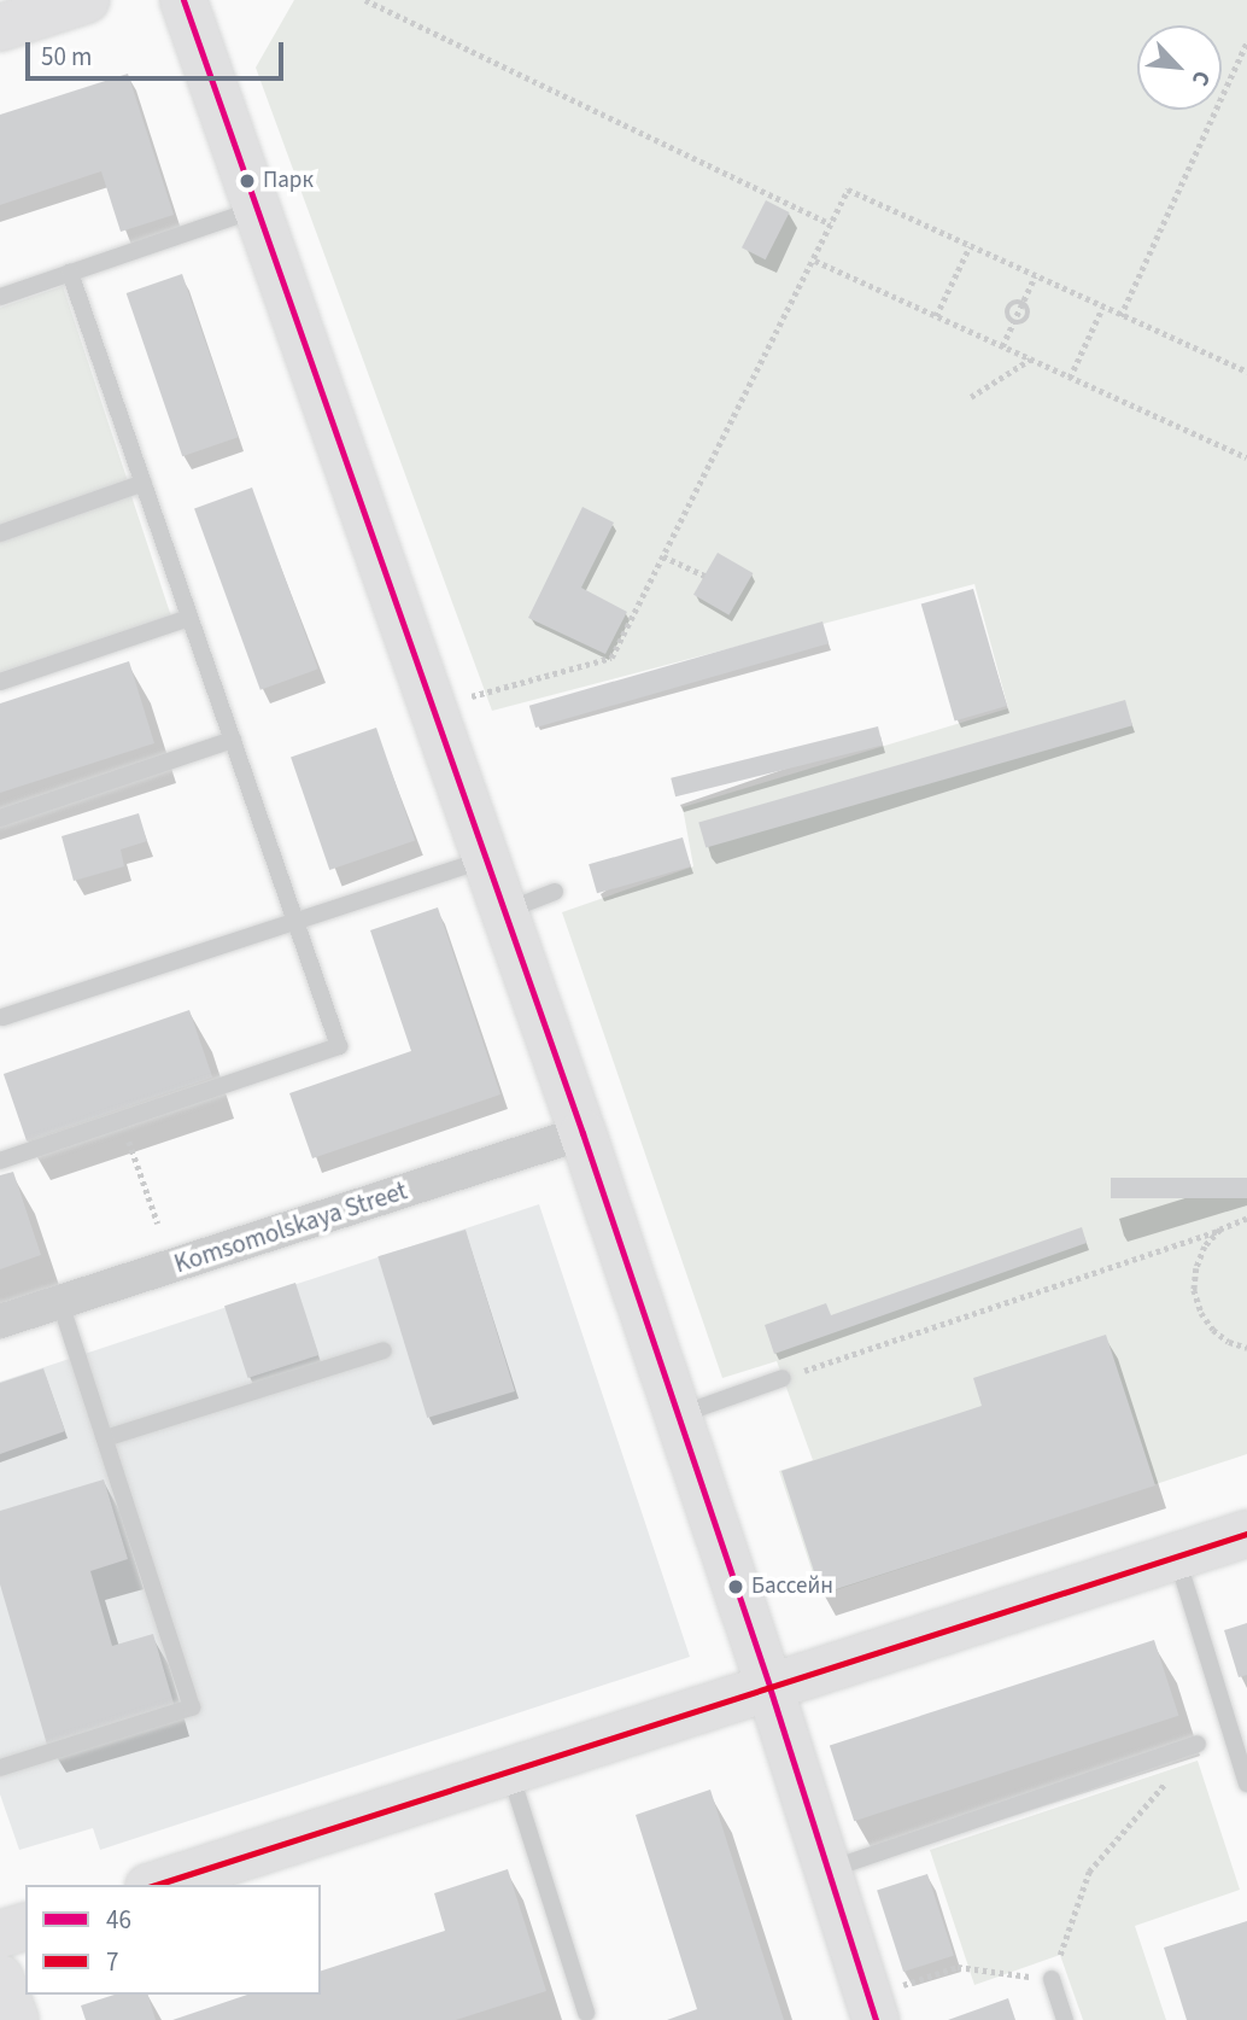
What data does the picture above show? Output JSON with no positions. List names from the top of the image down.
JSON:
{
  "streets": {
    "street": ["Komsomolskaya Street"]
  },
  "places": ["Парк", "Бассейн"],
  "lines": ["transit line 46", "transit line 7"],
  "legend": ["46", "7"],
  "scale_bar": "50 m",
  "north": "bottom right"
}
